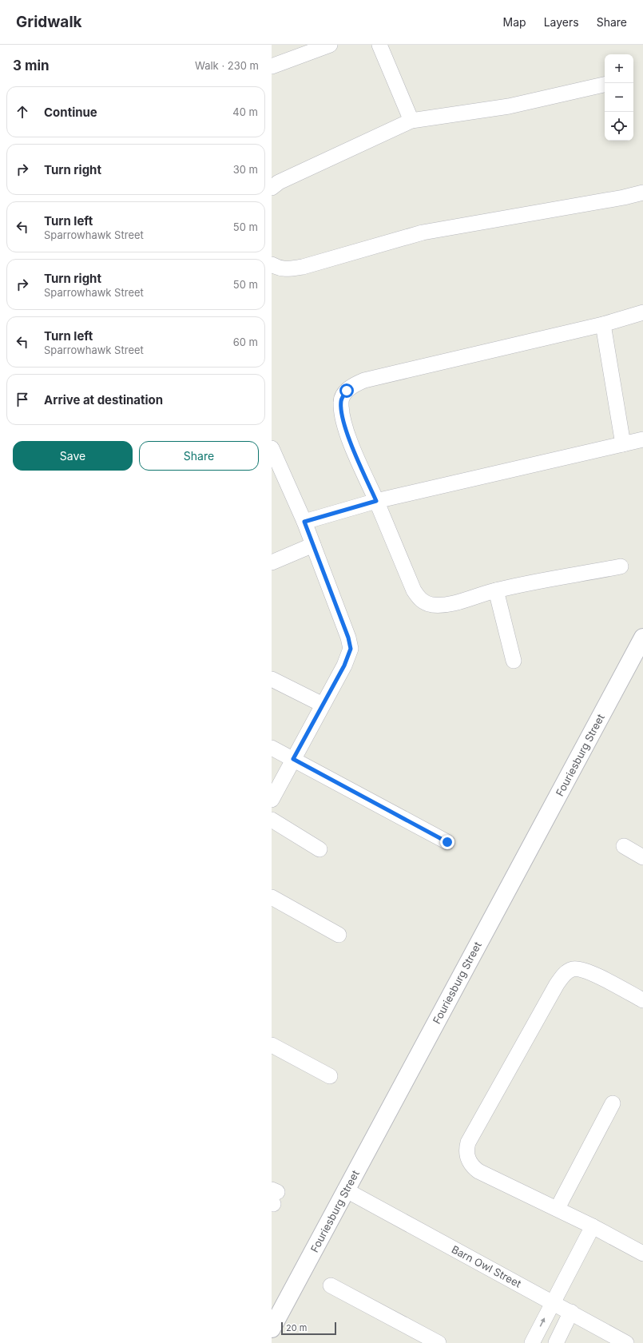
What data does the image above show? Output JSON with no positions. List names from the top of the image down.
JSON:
{
  "streets": {
    "street": ["Fouriesburg Street", "Barn Owl Street"]
  },
  "crossings": [
    ["Fouriesburg Street", "Barn Owl Street"]
  ],
  "scale_bar": "20 m",
  "page": {
    "header": "Gridwalk",
    "nav": ["Map", "Layers", "Share"],
    "heading": ["3 min", "Walk · 230 m"],
    "map_buttons": ["+", "−"],
    "list": [
      ["Continue", "40 m"],
      ["Turn right", "30 m"],
      ["Turn left", "Sparrowhawk Street", "50 m"],
      ["Turn right", "Sparrowhawk Street", "50 m"],
      ["Turn left", "Sparrowhawk Street", "60 m"],
      "Arrive at destination"
    ],
    "buttons": ["Save", "Share"],
    "scale": "20 m"
  }
}
